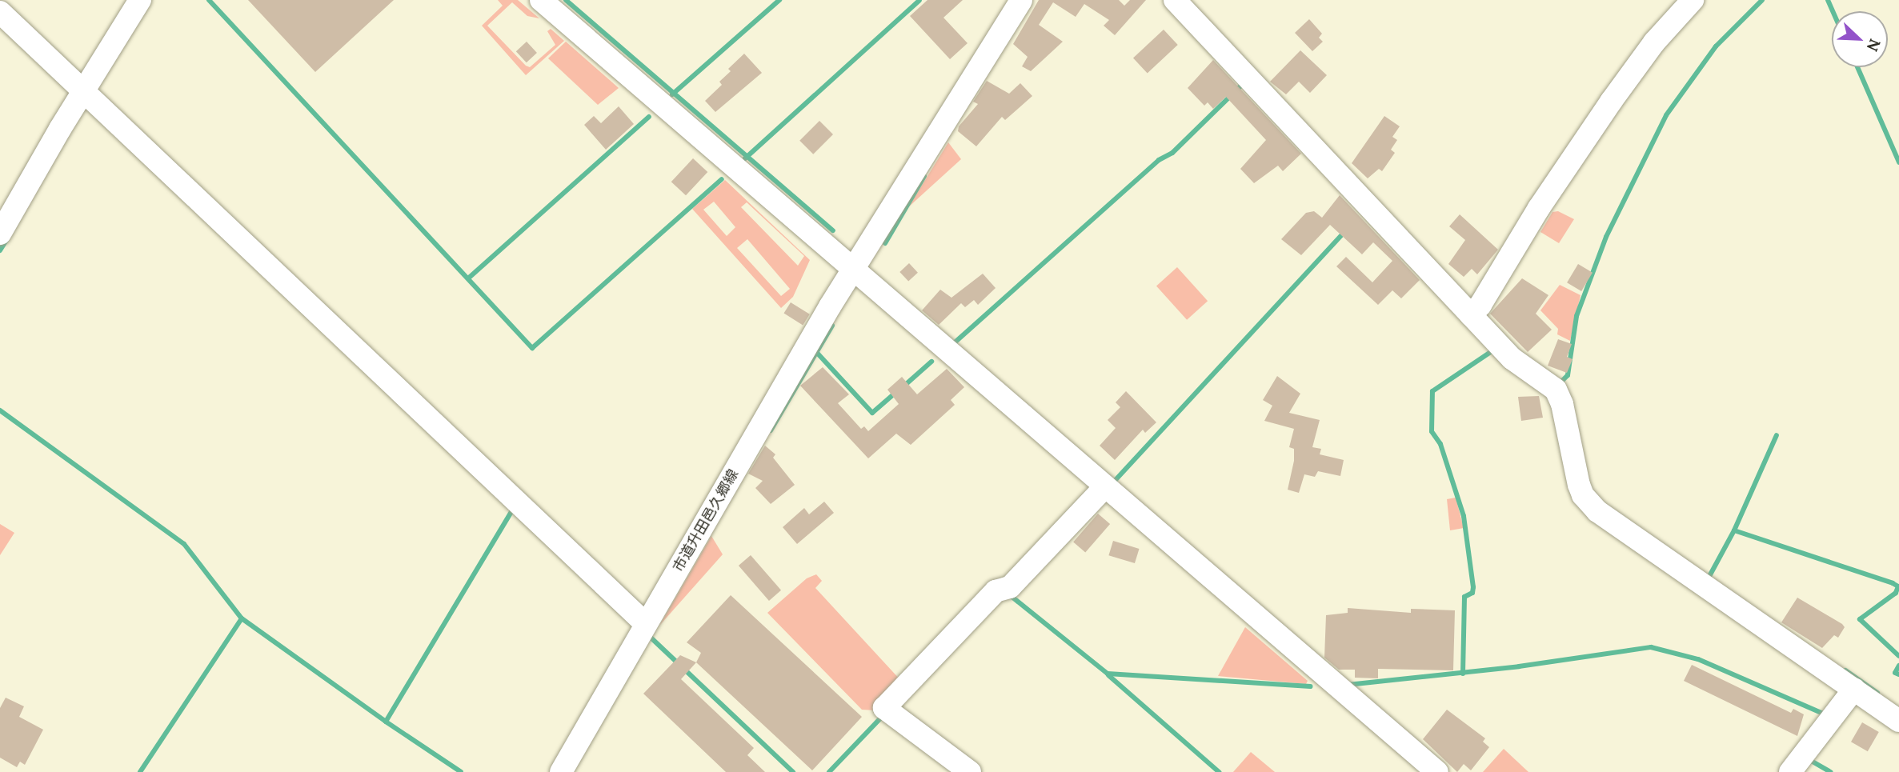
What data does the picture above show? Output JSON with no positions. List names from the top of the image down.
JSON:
{
  "streets": {
    "street": ["市道升田邑久郷線"]
  },
  "north": "bottom right"
}
